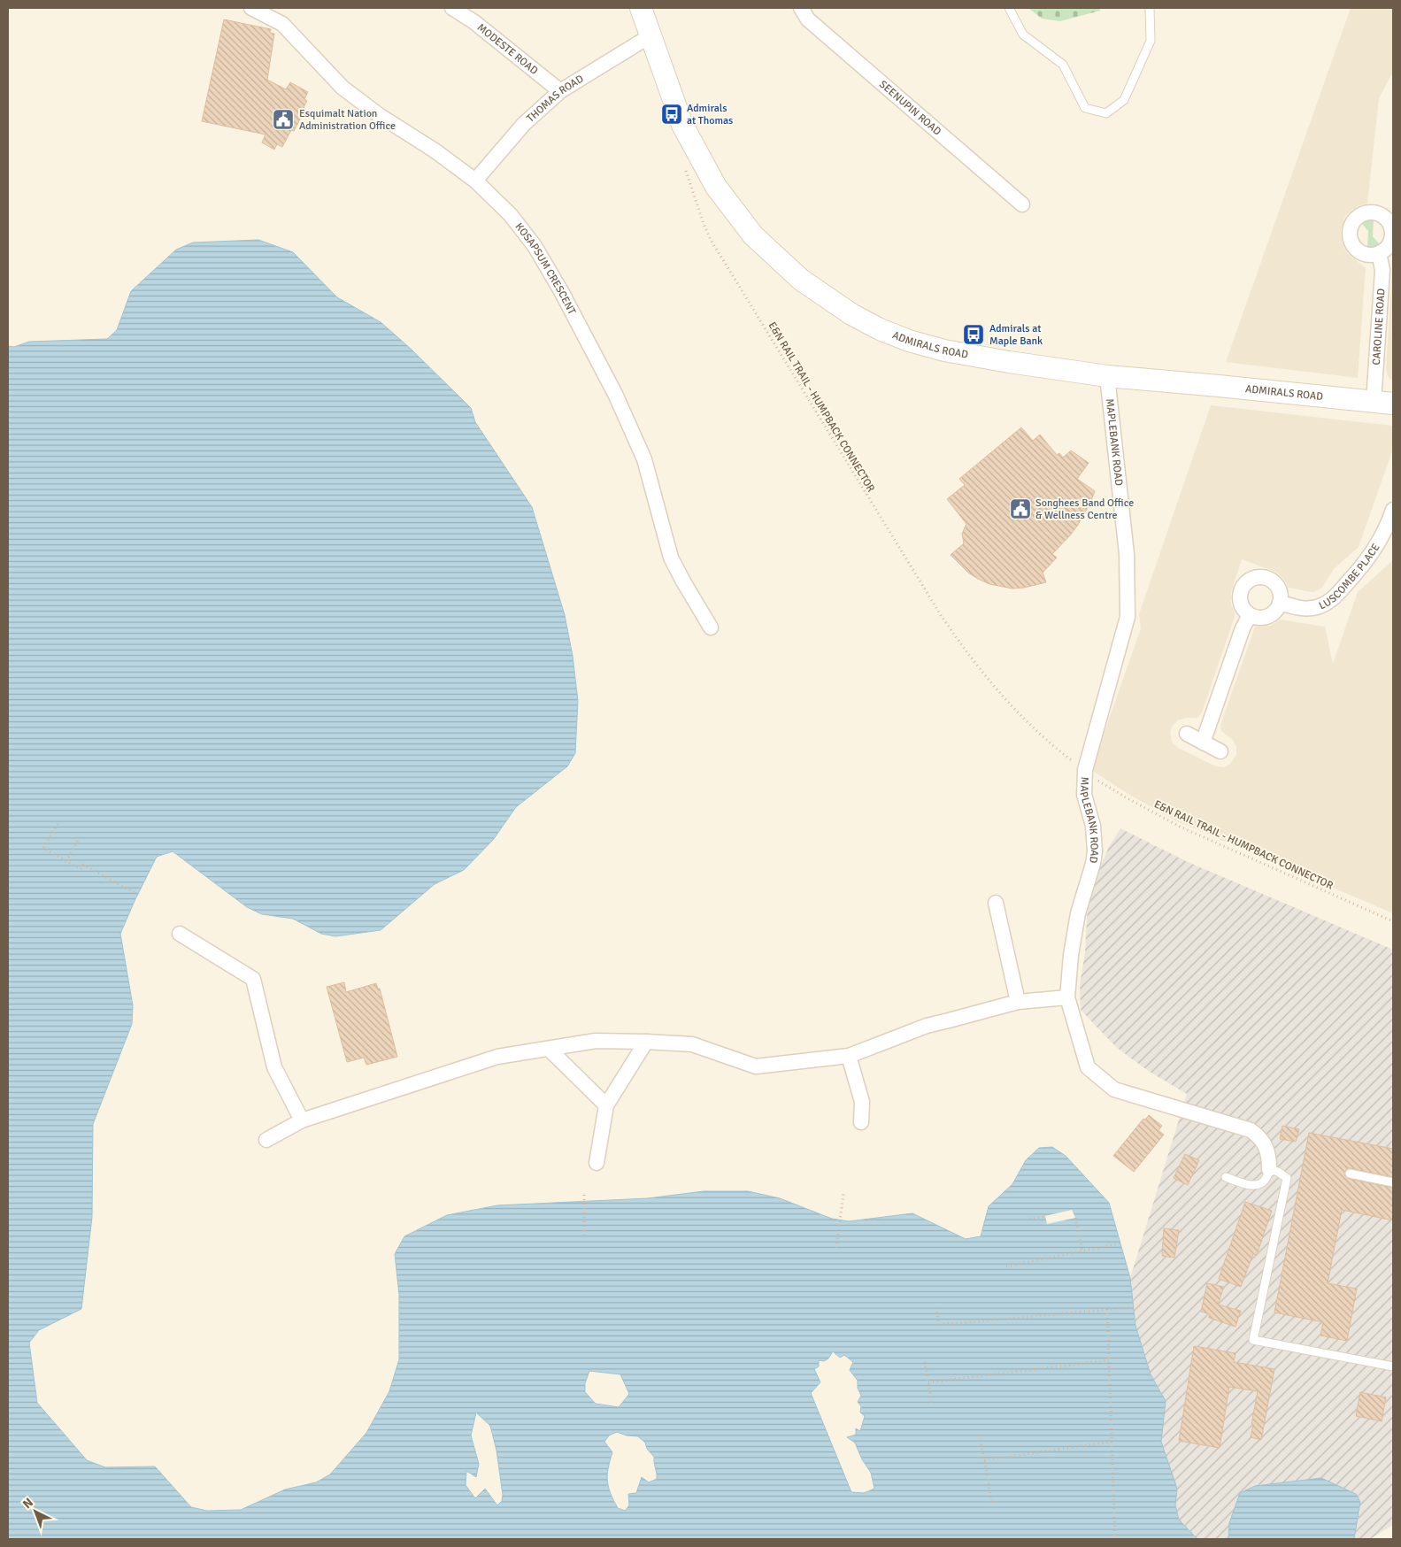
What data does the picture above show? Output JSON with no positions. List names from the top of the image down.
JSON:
{
  "streets": {
    "main road": ["ADMIRALS ROAD"],
    "street": [
      "MODESTE ROAD",
      "THOMAS ROAD",
      "SEENUPIN ROAD",
      "KOSAPSUM CRESCENT",
      "CAROLINE ROAD",
      "MAPLEBANK ROAD",
      "LUSCOMBE PLACE"
    ],
    "path": ["E&N RAIL TRAIL - HUMPBACK CONNECTOR"]
  },
  "crossings": [
    ["MODESTE ROAD", "THOMAS ROAD"],
    ["THOMAS ROAD", "KOSAPSUM CRESCENT"],
    ["THOMAS ROAD", "ADMIRALS ROAD"],
    ["CAROLINE ROAD", "ADMIRALS ROAD"],
    ["ADMIRALS ROAD", "MAPLEBANK ROAD"]
  ],
  "places": {
    "bus stop": ["Admirals at Thomas", "Admirals at Maple Bank"],
    "public building": ["Esquimalt Nation Administration Office", "Songhees Band Office & Wellness Centre"]
  },
  "north": "top left"
}
